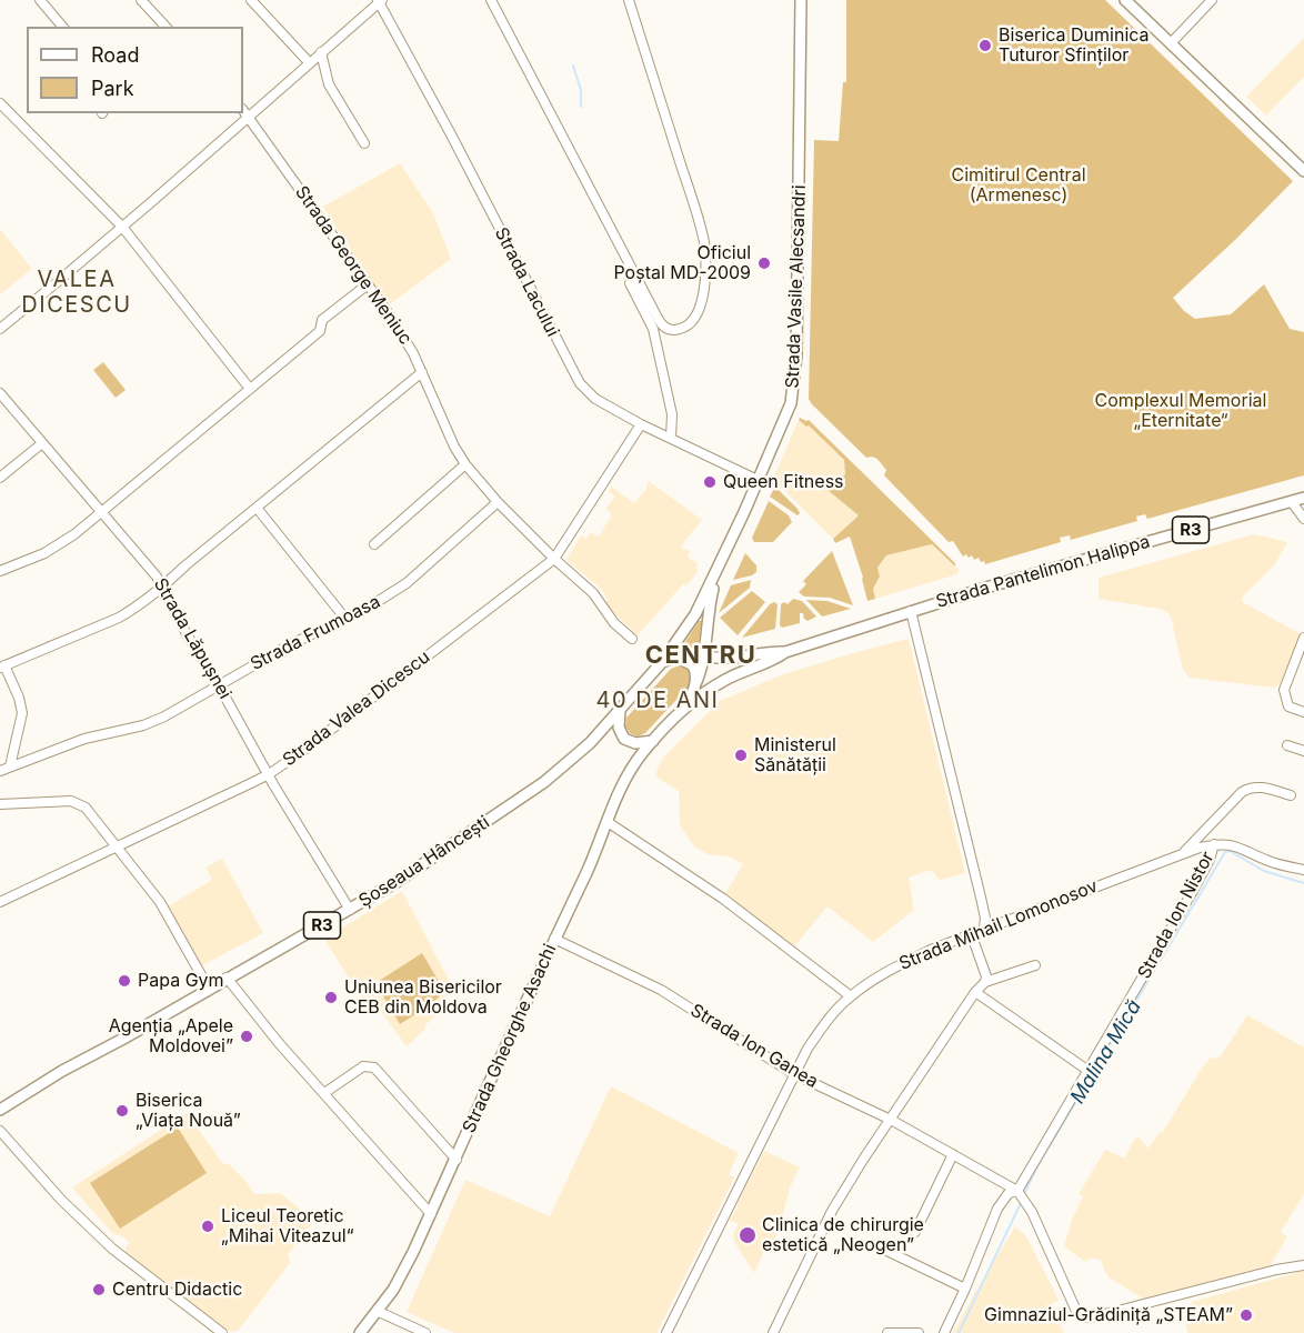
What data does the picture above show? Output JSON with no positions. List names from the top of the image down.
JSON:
{
  "streets": {
    "main road": [
      "Strada Vasile Alecsandri",
      "R3",
      "Strada Pantelimon Halippa",
      "Șoseaua Hâncești",
      "Strada Gheorghe Asachi"
    ],
    "street": [
      "Strada George Meniuc",
      "Strada Lacului",
      "Strada Frumoasa",
      "Strada Lăpușnei",
      "Strada Valea Dicescu",
      "Strada Ion Nistor",
      "Strada Mihail Lomonosov",
      "Strada Ion Ganea"
    ]
  },
  "crossings": [
    ["Strada George Meniuc", "Strada Frumoasa"],
    ["Strada George Meniuc", "Strada Valea Dicescu"],
    ["Strada Lacului", "Strada Vasile Alecsandri"],
    ["Strada Lacului", "Strada Valea Dicescu"],
    ["Strada Vasile Alecsandri", "R3"],
    ["R3", "Strada Pantelimon Halippa"],
    ["R3", "Șoseaua Hâncești"],
    ["R3", "Strada Gheorghe Asachi"],
    ["Strada Frumoasa", "Strada Lăpușnei"],
    ["Strada Lăpușnei", "Strada Valea Dicescu"],
    ["Strada Lăpușnei", "Șoseaua Hâncești"],
    ["Strada Ion Nistor", "Strada Mihail Lomonosov"],
    ["Strada Ion Nistor", "Strada Ion Ganea"],
    ["Strada Mihail Lomonosov", "Strada Ion Ganea"],
    ["Strada Gheorghe Asachi", "Strada Ion Ganea"]
  ],
  "districts": ["VALEA DICESCU", "CENTRU", "40 DE ANI"],
  "water": ["Malina Mică"],
  "parks": ["Cimitirul Central (Armenesc)", "Complexul Memorial „Eternitate“"],
  "places": [
    "Biserica Duminica Tuturor Sfinților",
    "Oficiul Poștal MD-2009",
    "Queen Fitness",
    "Ministerul Sănătății",
    "Papa Gym",
    "Uniunea Bisericilor CEB din Moldova",
    "Agenția „Apele Moldovei”",
    "Biserica „Viața Nouă”",
    "Liceul Teoretic „Mihai Viteazul“",
    "Clinica de chirurgie estetică „Neogen”",
    "Centru Didactic",
    "Gimnaziul-Grădiniță „STEAM”"
  ],
  "legend": ["Road", "Park"]
}
